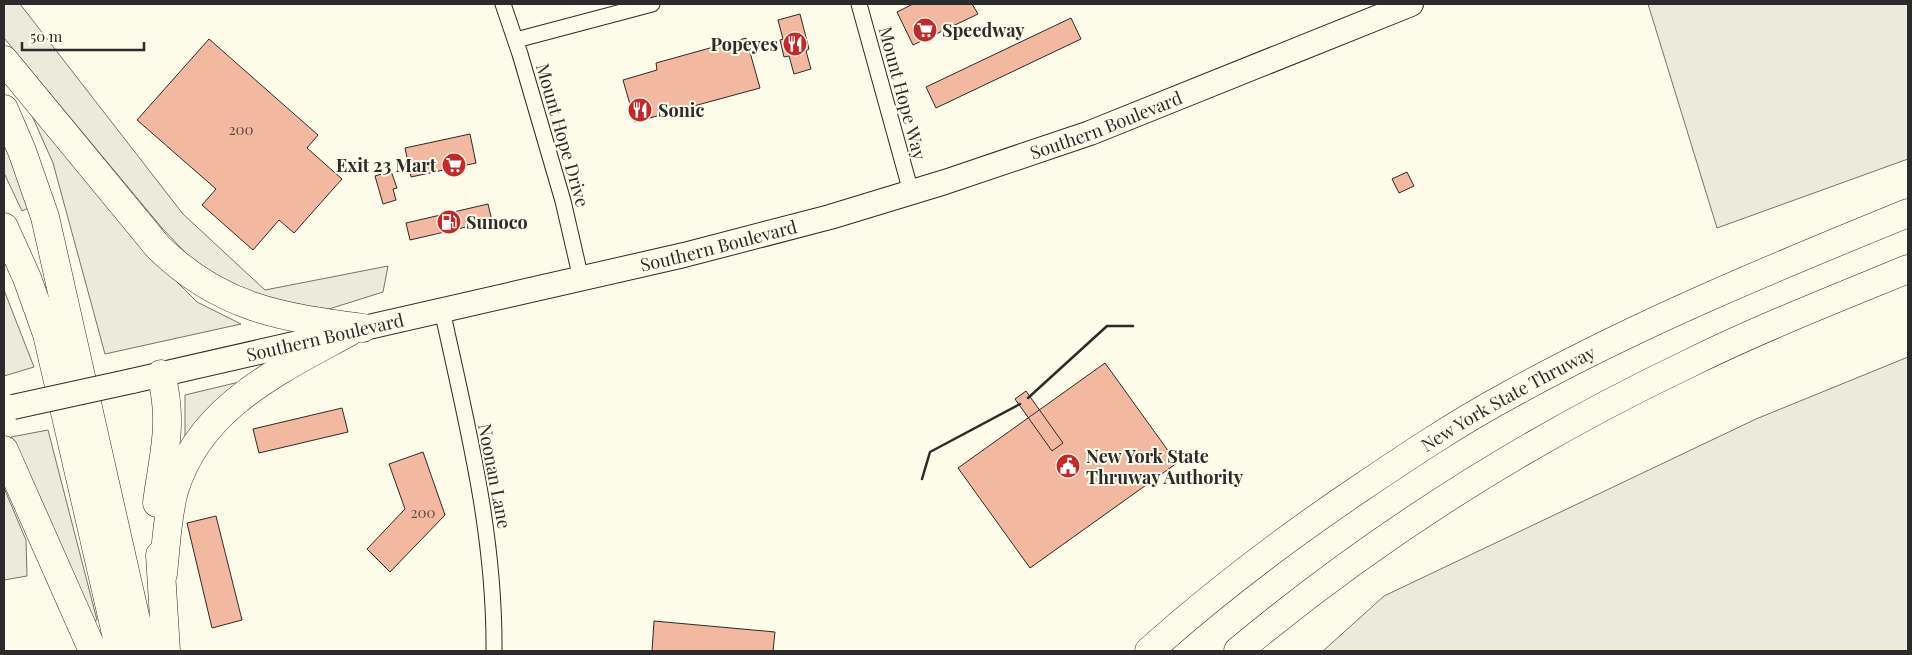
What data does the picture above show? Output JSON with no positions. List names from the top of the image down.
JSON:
{
  "streets": {
    "highway": ["New York State Thruway"],
    "main road": ["Southern Boulevard"],
    "street": ["Mount Hope Way", "Mount Hope Drive", "Noonan Lane"]
  },
  "crossings": [
    ["Mount Hope Way", "Southern Boulevard"],
    ["Southern Boulevard", "Mount Hope Drive"],
    ["Southern Boulevard", "Noonan Lane"]
  ],
  "places": {
    "supermarket": ["Speedway", "Exit 23 Mart"],
    "restaurant": ["Popeyes", "Sonic"],
    "fuel station": ["Sunoco"],
    "public building": ["New York State Thruway Authority"]
  },
  "house_numbers": ["200", "200"],
  "scale_bar": "50 m"
}
